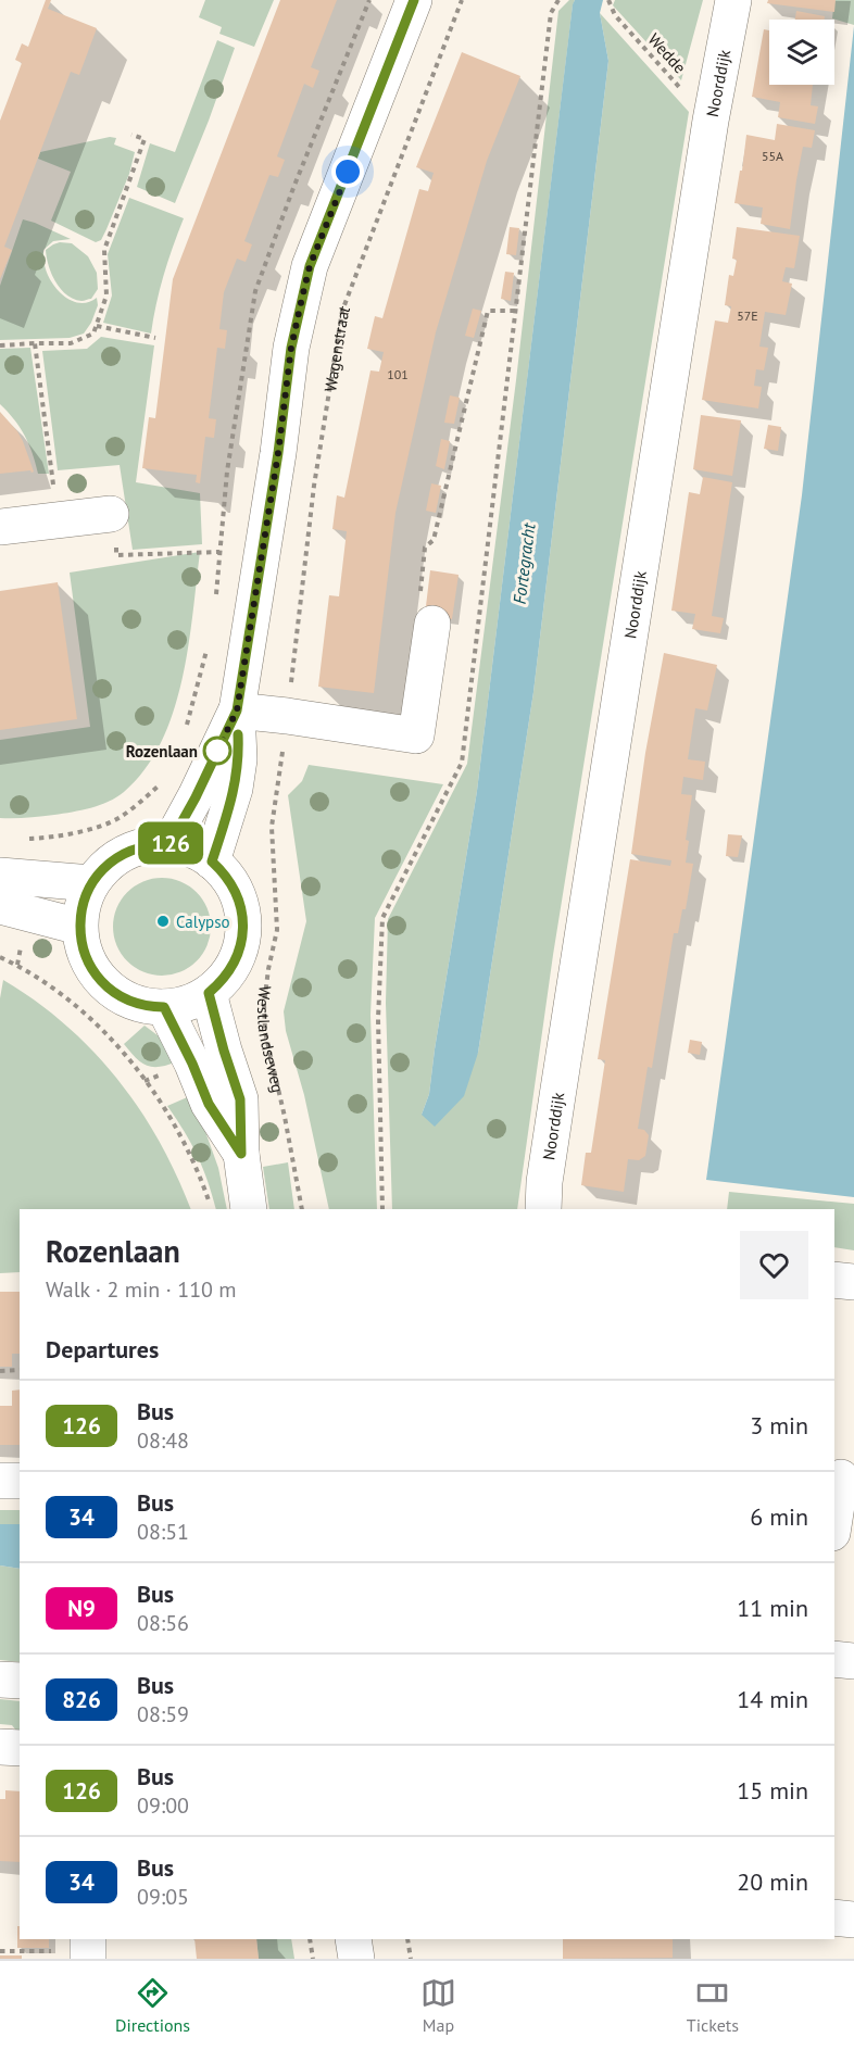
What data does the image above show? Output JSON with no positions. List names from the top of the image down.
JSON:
{
  "streets": {
    "street": ["Noorddijk"],
    "path": ["Wedde", "Wagenstraat", "Westlandseweg"]
  },
  "crossings": [
    ["Wedde", "Noorddijk"],
    ["Wagenstraat", "Westlandseweg"]
  ],
  "water": ["Fortegracht"],
  "places": ["Rozenlaan", "Calypso"],
  "lines": ["bus line 126"],
  "house_numbers": ["55A", "57E", "101"],
  "page": {
    "on_map": "126",
    "heading": [
      ["Rozenlaan", "Walk · 2 min · 110 m"],
      "Departures"
    ],
    "list": [
      {
        "mark": "126",
        "name": "Bus",
        "note": "08:48",
        "value": "3 min"
      },
      {
        "mark": "34",
        "name": "Bus",
        "note": "08:51",
        "value": "6 min"
      },
      {
        "mark": "N9",
        "name": "Bus",
        "note": "08:56",
        "value": "11 min"
      },
      {
        "mark": "826",
        "name": "Bus",
        "note": "08:59",
        "value": "14 min"
      },
      {
        "mark": "126",
        "name": "Bus",
        "note": "09:00",
        "value": "15 min"
      },
      {
        "mark": "34",
        "name": "Bus",
        "note": "09:05",
        "value": "20 min"
      }
    ],
    "tabs": ["Directions", "Map", "Tickets"]
  }
}
